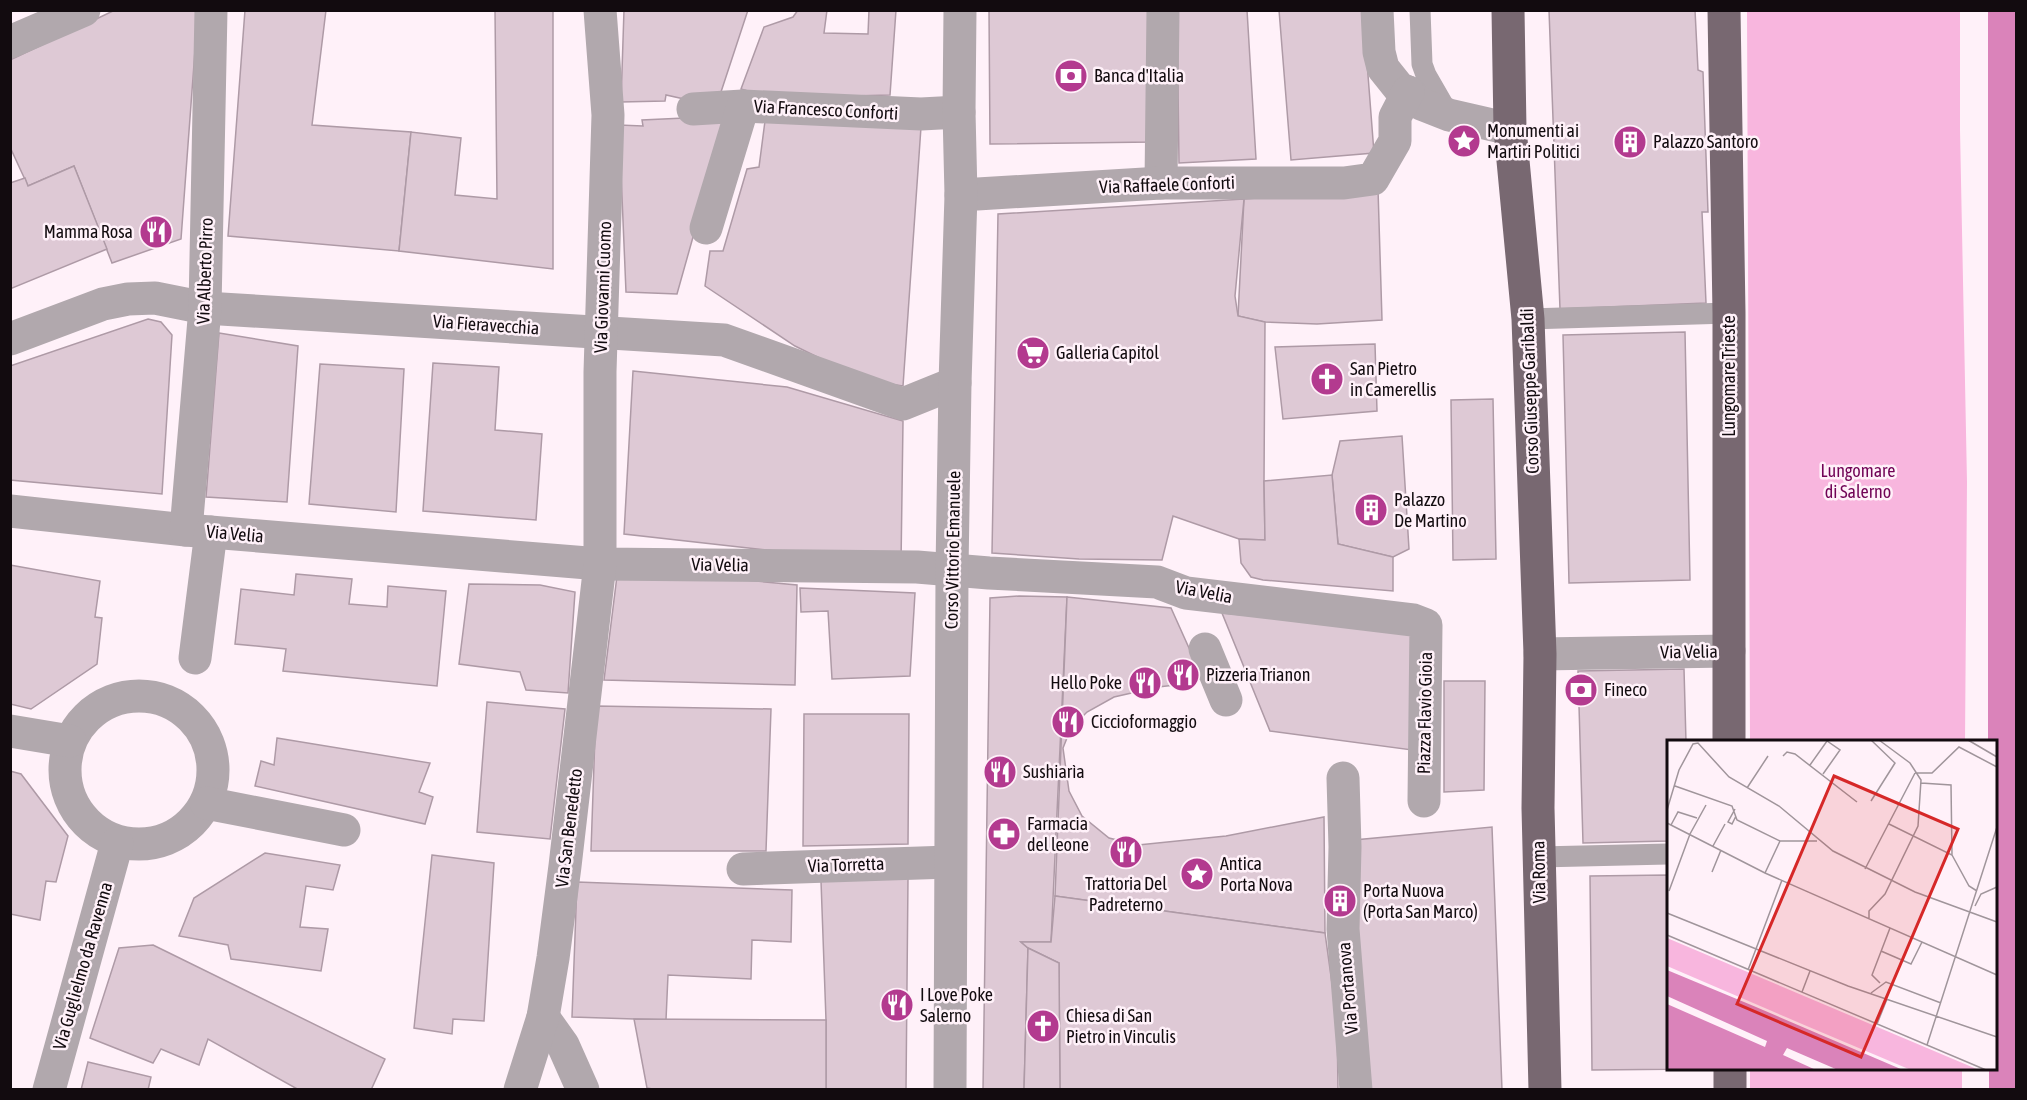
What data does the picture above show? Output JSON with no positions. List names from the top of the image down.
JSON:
{
  "streets": {
    "main road": ["Lungomare Trieste", "Corso Giuseppe Garibaldi", "Via Roma"],
    "street": [
      "Via Francesco Conforti",
      "Via Raffaele Conforti",
      "Via Alberto Pirro",
      "Via Giovanni Cuomo",
      "Via Fieravecchia",
      "Via Velia",
      "Corso Vittorio Emanuele",
      "Piazza Flavio Gioia",
      "Via San Benedetto",
      "Via Torretta",
      "Via Guglielmo da Ravenna",
      "Via Portanova"
    ]
  },
  "crossings": [
    ["Via Francesco Conforti", "Corso Vittorio Emanuele"],
    ["Via Raffaele Conforti", "Corso Vittorio Emanuele"],
    ["Via Alberto Pirro", "Via Fieravecchia"],
    ["Via Alberto Pirro", "Via Velia"],
    ["Via Giovanni Cuomo", "Via Fieravecchia"],
    ["Via Giovanni Cuomo", "Via Velia"],
    ["Via Giovanni Cuomo", "Via San Benedetto"],
    ["Via Fieravecchia", "Corso Vittorio Emanuele"],
    ["Lungomare Trieste", "Via Velia"],
    ["Corso Giuseppe Garibaldi", "Via Velia"],
    ["Corso Giuseppe Garibaldi", "Via Roma"],
    ["Via Velia", "Corso Vittorio Emanuele"],
    ["Via Velia", "Piazza Flavio Gioia"],
    ["Via Velia", "Via San Benedetto"],
    ["Via Velia", "Via Roma"],
    ["Corso Vittorio Emanuele", "Via Torretta"]
  ],
  "parks": ["Lungomare di Salerno"],
  "places": {
    "bank": ["Banca d'Italia", "Fineco"],
    "place": ["Monumenti ai Martiri Politici", "Antica Porta Nova"],
    "building": ["Palazzo Santoro", "Palazzo De Martino", "Porta Nuova (Porta San Marco)"],
    "restaurant": [
      "Mamma Rosa",
      "Pizzeria Trianon",
      "Hello Poke",
      "Ciccioformaggio",
      "Sushiarìa",
      "Trattoria Del Padreterno",
      "I Love Poke Salerno"
    ],
    "supermarket": ["Galleria Capitol"],
    "church": ["San Pietro in Camerellis", "Chiesa di San Pietro in Vinculis"],
    "pharmacy": ["Farmacia del leone"]
  }
}
